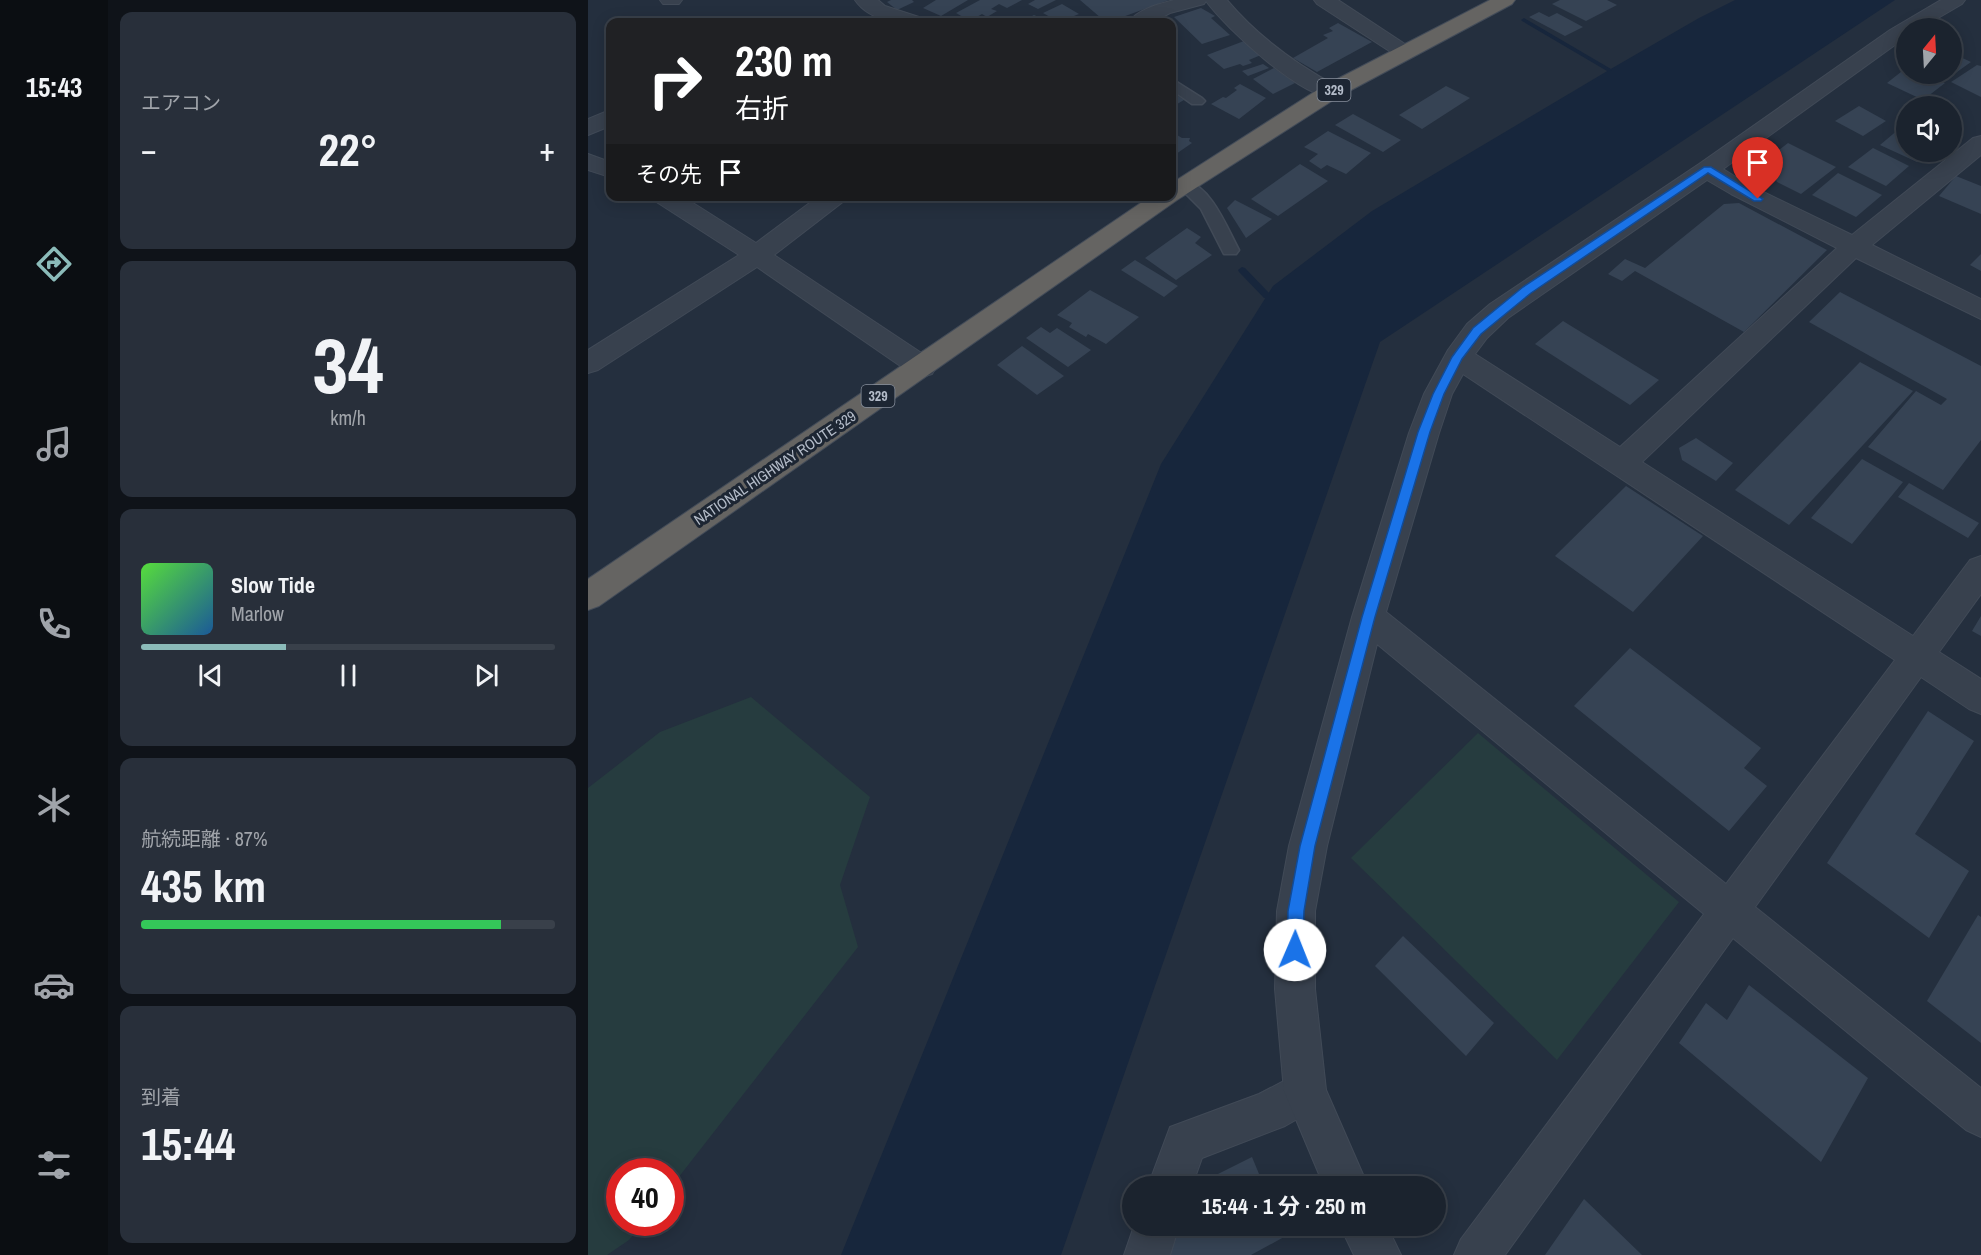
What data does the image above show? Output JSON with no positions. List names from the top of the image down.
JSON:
{
  "streets": {
    "highway": ["329", "NATIONAL HIGHWAY ROUTE 329"]
  },
  "north": "top",
  "page": {
    "tabs": "15:43",
    "tile": [
      "エアコン",
      ["34", "km/h"],
      ["航続距離 · 87%", "435 km"],
      ["到着", "15:44"]
    ],
    "turn": ["230 m", "右折"],
    "heat": ["−", "22°", "+"],
    "then": "その先",
    "song": ["Slow Tide", "Marlow"],
    "limit": "40",
    "trip": "15:44 · 1 分 · 250 m"
  }
}
